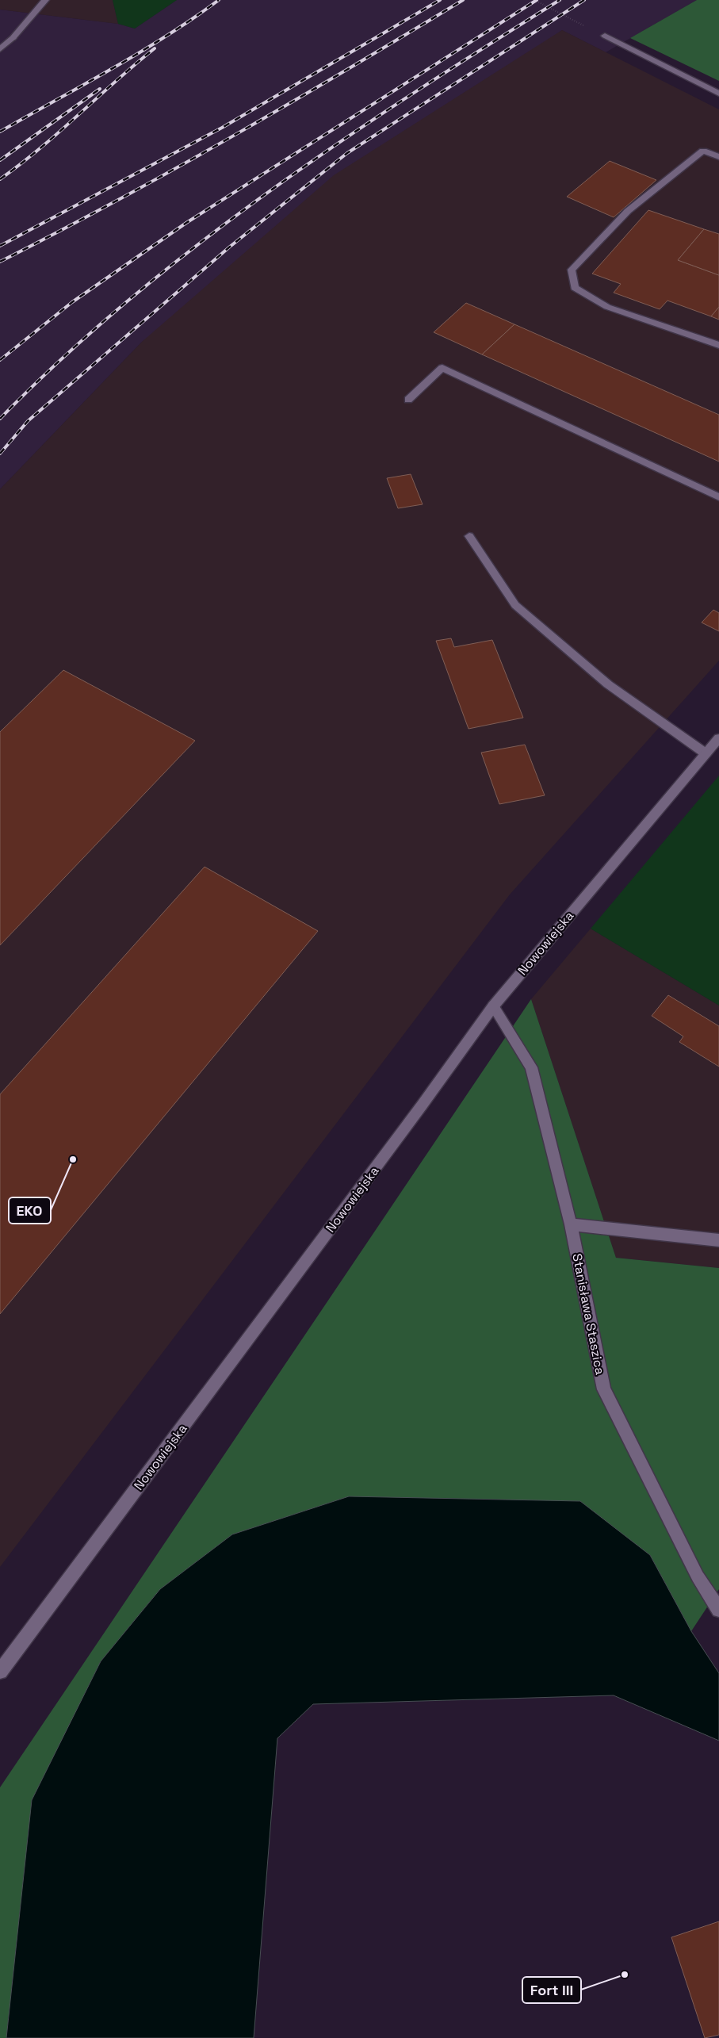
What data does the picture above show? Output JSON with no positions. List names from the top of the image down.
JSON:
{
  "streets": {
    "street": ["Nowowiejska", "Stanisława Staszica"]
  },
  "crossings": [
    ["Nowowiejska", "Stanisława Staszica"]
  ],
  "places": ["EKO", "Fort III"]
}
